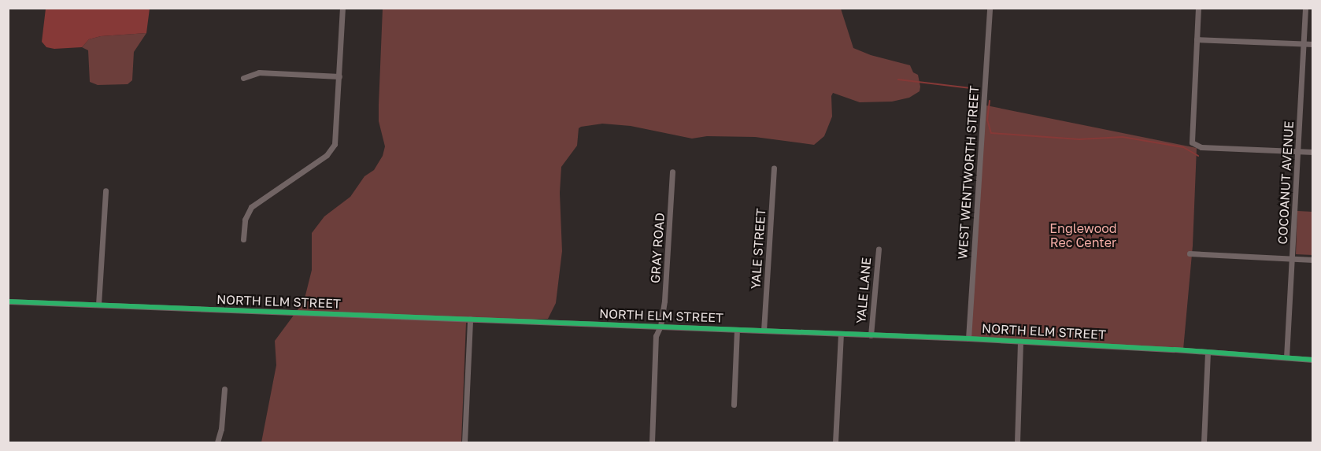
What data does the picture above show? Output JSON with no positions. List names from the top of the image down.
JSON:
{
  "streets": {
    "street": [
      "WEST WENTWORTH STREET",
      "COCOANUT AVENUE",
      "GRAY ROAD",
      "YALE STREET",
      "YALE LANE",
      "NORTH ELM STREET"
    ]
  },
  "crossings": [
    ["WEST WENTWORTH STREET", "NORTH ELM STREET"],
    ["COCOANUT AVENUE", "NORTH ELM STREET"],
    ["GRAY ROAD", "NORTH ELM STREET"],
    ["YALE STREET", "NORTH ELM STREET"],
    ["YALE LANE", "NORTH ELM STREET"]
  ],
  "parks": ["Englewood Rec Center"]
}
